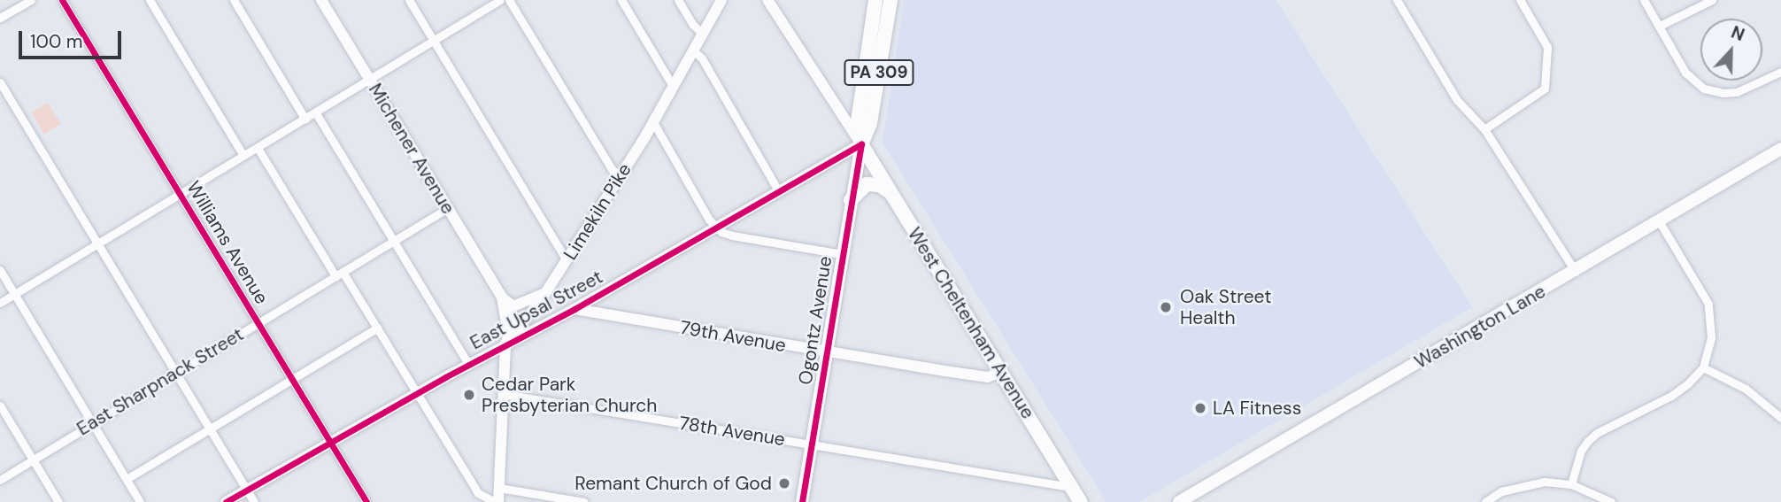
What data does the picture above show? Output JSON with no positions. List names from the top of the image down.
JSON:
{
  "streets": {
    "highway": ["PA 309", "Ogontz Avenue", "West Cheltenham Avenue"],
    "main road": ["Washington Lane"],
    "street": [
      "Michener Avenue",
      "Limekiln Pike",
      "Williams Avenue",
      "East Upsal Street",
      "79th Avenue",
      "East Sharpnack Street",
      "78th Avenue"
    ]
  },
  "crossings": [
    ["Michener Avenue", "Limekiln Pike"],
    ["Michener Avenue", "East Upsal Street"],
    ["Michener Avenue", "East Sharpnack Street"],
    ["Limekiln Pike", "East Upsal Street"],
    ["Williams Avenue", "East Upsal Street"],
    ["Williams Avenue", "East Sharpnack Street"],
    ["East Upsal Street", "Ogontz Avenue"],
    ["East Upsal Street", "West Cheltenham Avenue"],
    ["East Upsal Street", "79th Avenue"],
    ["Ogontz Avenue", "West Cheltenham Avenue"],
    ["Ogontz Avenue", "79th Avenue"],
    ["Ogontz Avenue", "78th Avenue"],
    ["West Cheltenham Avenue", "79th Avenue"],
    ["West Cheltenham Avenue", "78th Avenue"]
  ],
  "places": [
    "Oak Street Health",
    "Cedar Park Presbyterian Church",
    "LA Fitness",
    "Remant Church of God"
  ],
  "scale_bar": "100 m",
  "north": "top"
}
